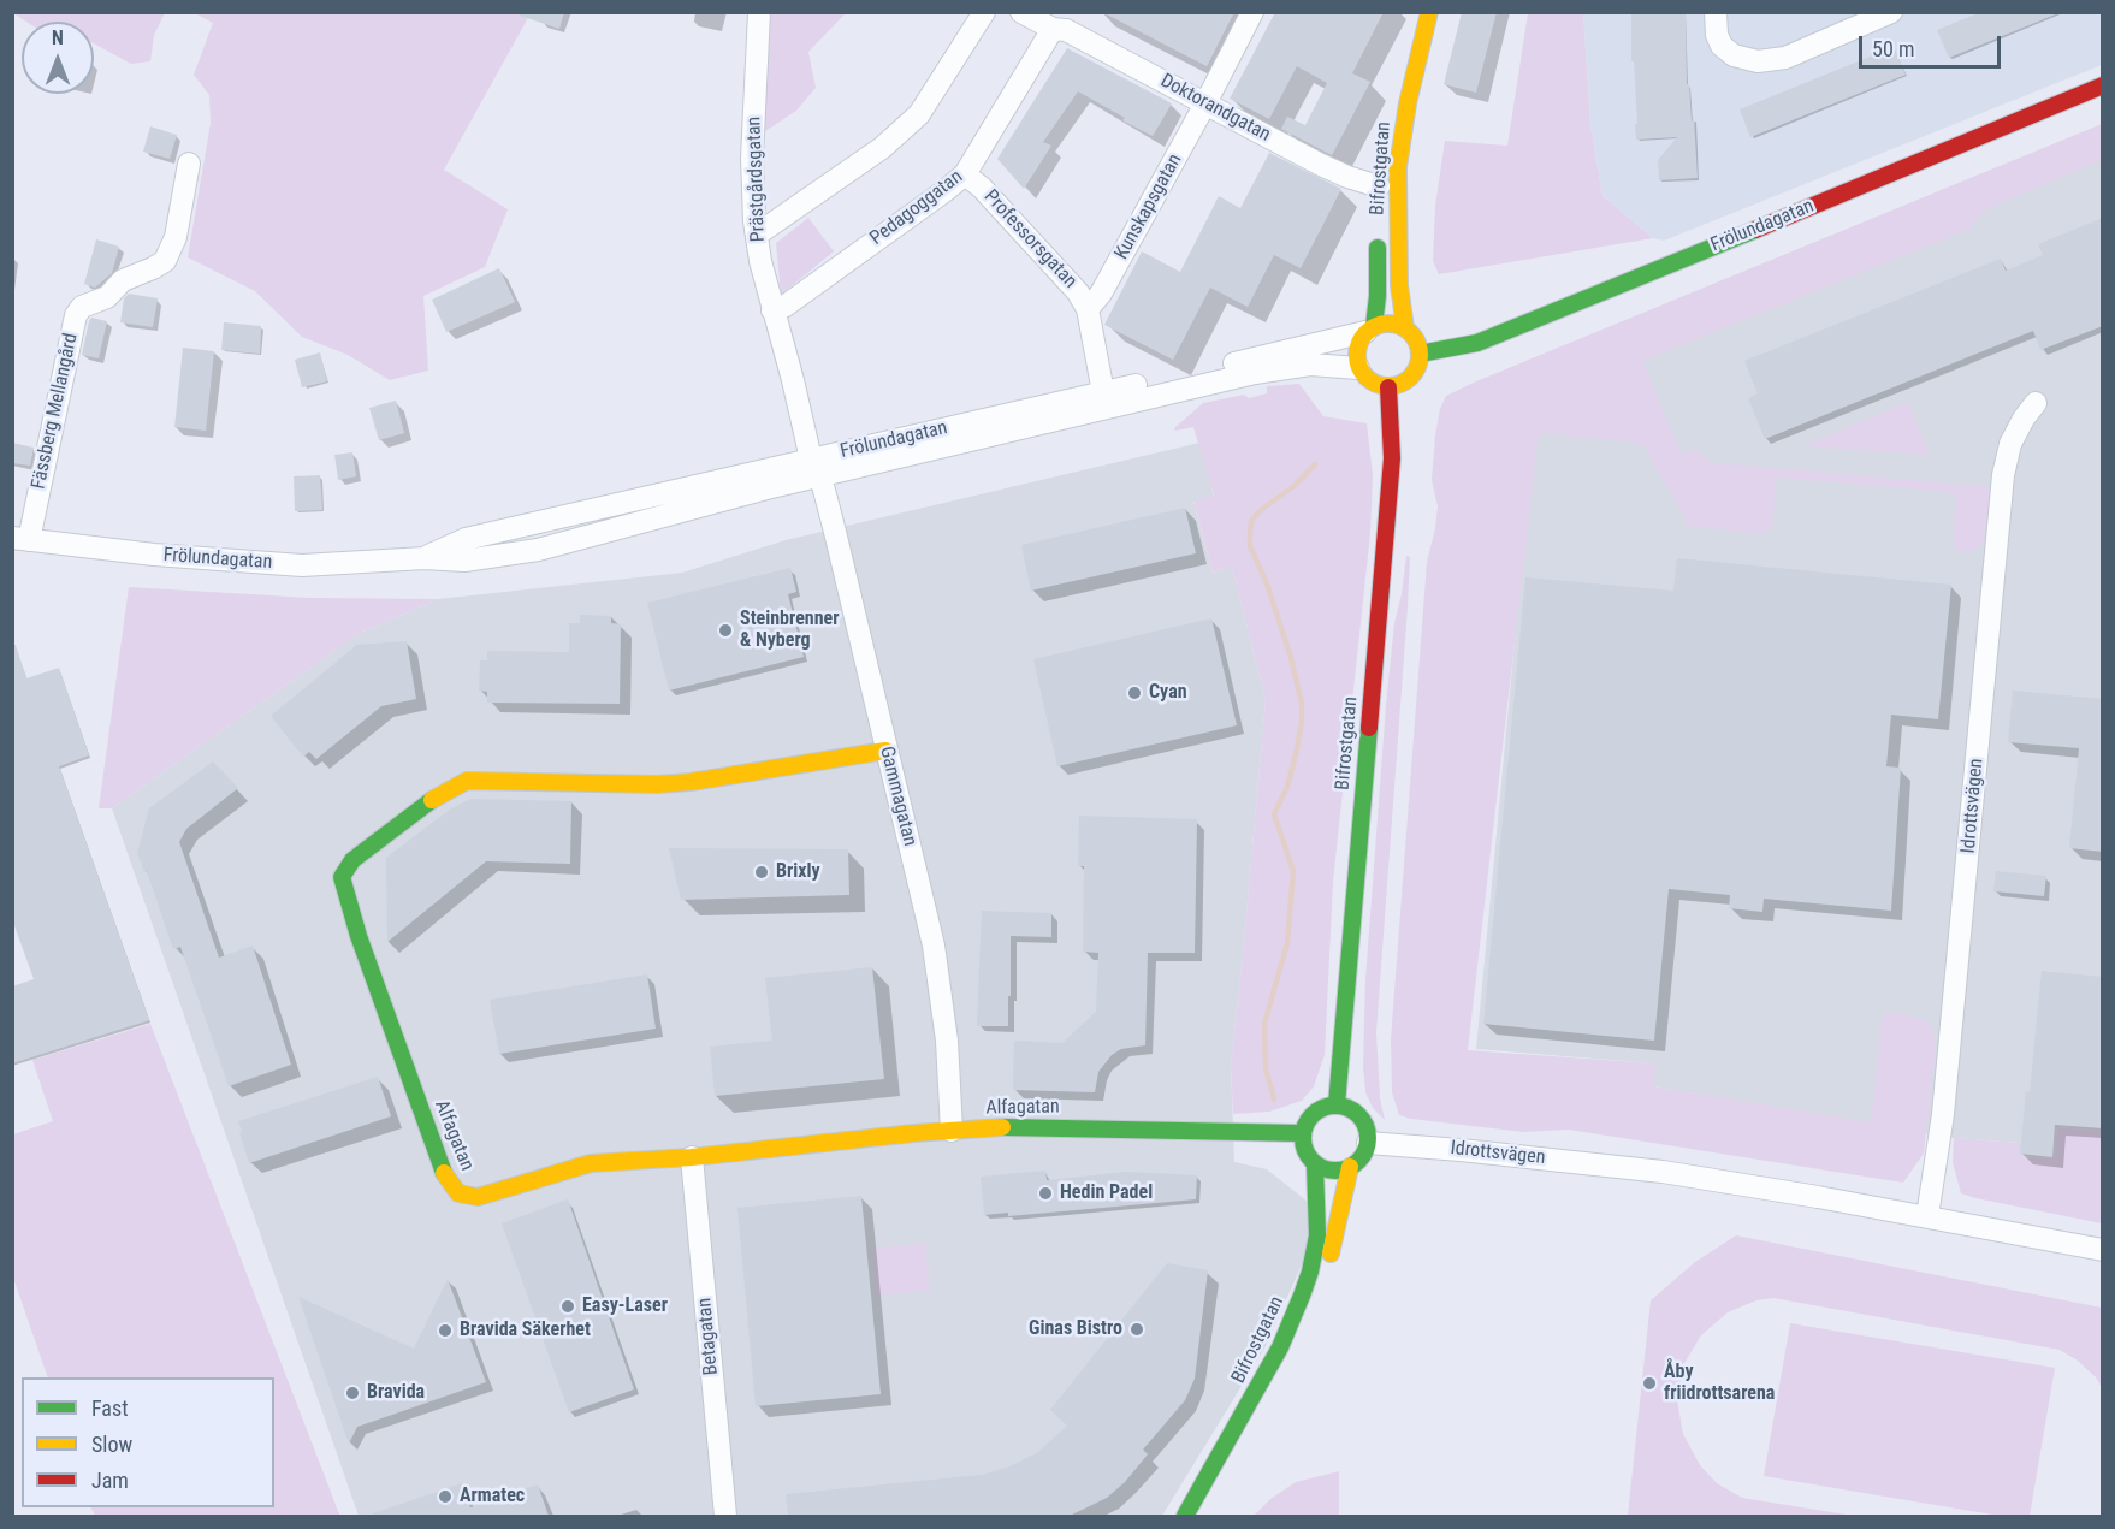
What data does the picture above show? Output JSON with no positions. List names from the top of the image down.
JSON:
{
  "streets": {
    "street": [
      "Doktorandgatan",
      "Bifrostgatan",
      "Prästgårdsgatan",
      "Kunskapsgatan",
      "Pedagoggatan",
      "Frölundagatan",
      "Professorsgatan",
      "Fässberg Mellangård",
      "Gammagatan",
      "Idrottsvägen",
      "Alfagatan",
      "Betagatan"
    ]
  },
  "crossings": [
    ["Doktorandgatan", "Kunskapsgatan"],
    ["Doktorandgatan", "Pedagoggatan"],
    ["Bifrostgatan", "Frölundagatan"],
    ["Bifrostgatan", "Idrottsvägen"],
    ["Bifrostgatan", "Alfagatan"],
    ["Prästgårdsgatan", "Pedagoggatan"],
    ["Prästgårdsgatan", "Frölundagatan"],
    ["Prästgårdsgatan", "Gammagatan"],
    ["Kunskapsgatan", "Professorsgatan"],
    ["Pedagoggatan", "Professorsgatan"],
    ["Frölundagatan", "Fässberg Mellangård"],
    ["Frölundagatan", "Gammagatan"],
    ["Gammagatan", "Alfagatan"],
    ["Idrottsvägen", "Alfagatan"],
    ["Alfagatan", "Betagatan"]
  ],
  "places": [
    "Steinbrenner & Nyberg",
    "Cyan",
    "Brixly",
    "Hedin Padel",
    "Easy-Laser",
    "Ginas Bistro",
    "Bravida Säkerhet",
    "Åby friidrottsarena",
    "Bravida",
    "Armatec"
  ],
  "legend": ["Fast", "Slow", "Jam"],
  "scale_bar": "50 m",
  "north": "top"
}
